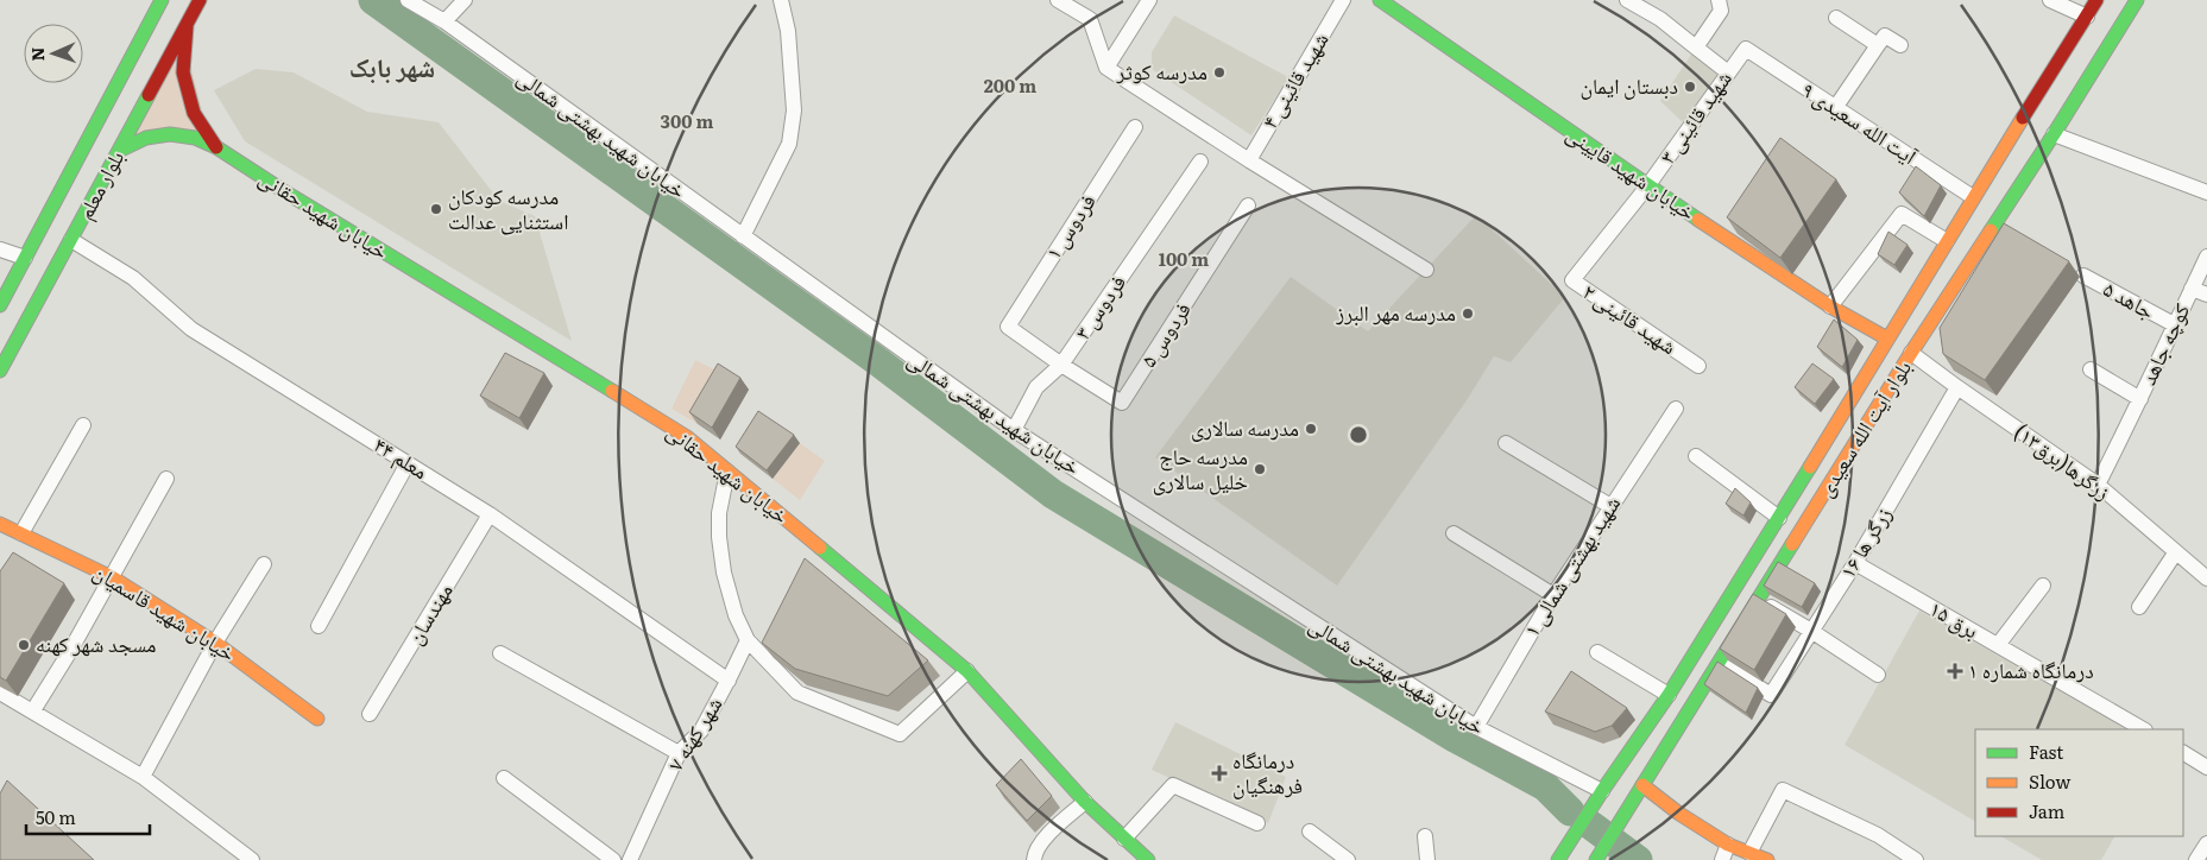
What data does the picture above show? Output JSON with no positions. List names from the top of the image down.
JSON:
{
  "streets": {
    "main road": [
      "خیابان شهید قایینی",
      "بلوار معلم",
      "خیابان شهید حقانی",
      "بلوار آیت الله سعیدی",
      "خیابان شهید قاسمیان"
    ],
    "street": [
      "شهید قائینی ۴",
      "شهید قائینی ۳",
      "آیت الله سعیدی ۹",
      "خیابان شهید بهشتی شمالی",
      "فردوس ۱",
      "جاهد ۵",
      "فردوس ۳",
      "شهید قائینی ۲",
      "فردوس ۵",
      "کوچه جاهد",
      "معلم ۴۴",
      "زرگرها(برق۱۳)",
      "زرگر ها ۱۶",
      "شهید بهشتی شمالی ۱",
      "مهندسان",
      "برق ۱۵",
      "شهر کهنه ۷"
    ]
  },
  "crossings": [
    ["شهید قائینی ۳", "آیت الله سعیدی ۹"],
    ["شهید قائینی ۳", "خیابان شهید قایینی"],
    ["شهید قائینی ۳", "شهید قائینی ۲"],
    ["آیت الله سعیدی ۹", "بلوار آیت الله سعیدی"],
    ["خیابان شهید بهشتی شمالی", "فردوس ۳"],
    ["خیابان شهید بهشتی شمالی", "بلوار آیت الله سعیدی"],
    ["خیابان شهید بهشتی شمالی", "شهید بهشتی شمالی ۱"],
    ["خیابان شهید قایینی", "شهید قائینی ۲"],
    ["خیابان شهید قایینی", "بلوار آیت الله سعیدی"],
    ["بلوار معلم", "معلم ۴۴"],
    ["فردوس ۱", "فردوس ۳"],
    ["فردوس ۱", "فردوس ۵"],
    ["جاهد ۵", "کوچه جاهد"],
    ["فردوس ۳", "فردوس ۵"],
    ["کوچه جاهد", "زرگرها(برق۱۳)"],
    ["بلوار آیت الله سعیدی", "زرگرها(برق۱۳)"],
    ["بلوار آیت الله سعیدی", "زرگر ها ۱۶"],
    ["معلم ۴۴", "مهندسان"],
    ["معلم ۴۴", "شهر کهنه ۷"],
    ["زرگرها(برق۱۳)", "زرگر ها ۱۶"],
    ["زرگر ها ۱۶", "برق ۱۵"]
  ],
  "districts": ["شهر بابک"],
  "places": {
    "other": [
      "مدرسه کوثر",
      "دبستان ایمان",
      "مدرسه کودکان استثنایی عدالت",
      "مدرسه مهر البرز",
      "مدرسه سالاری",
      "مدرسه حاج خلیل سالاری",
      "مسجد شهر کهنه"
    ],
    "health": ["درمانگاه شماره ۱", "درمانگاه فرهنگیان"]
  },
  "legend": ["Fast", "Slow", "Jam"],
  "scale_bar": "50 m",
  "north": "left",
  "rings": ["200 m", "300 m", "100 m"]
}
